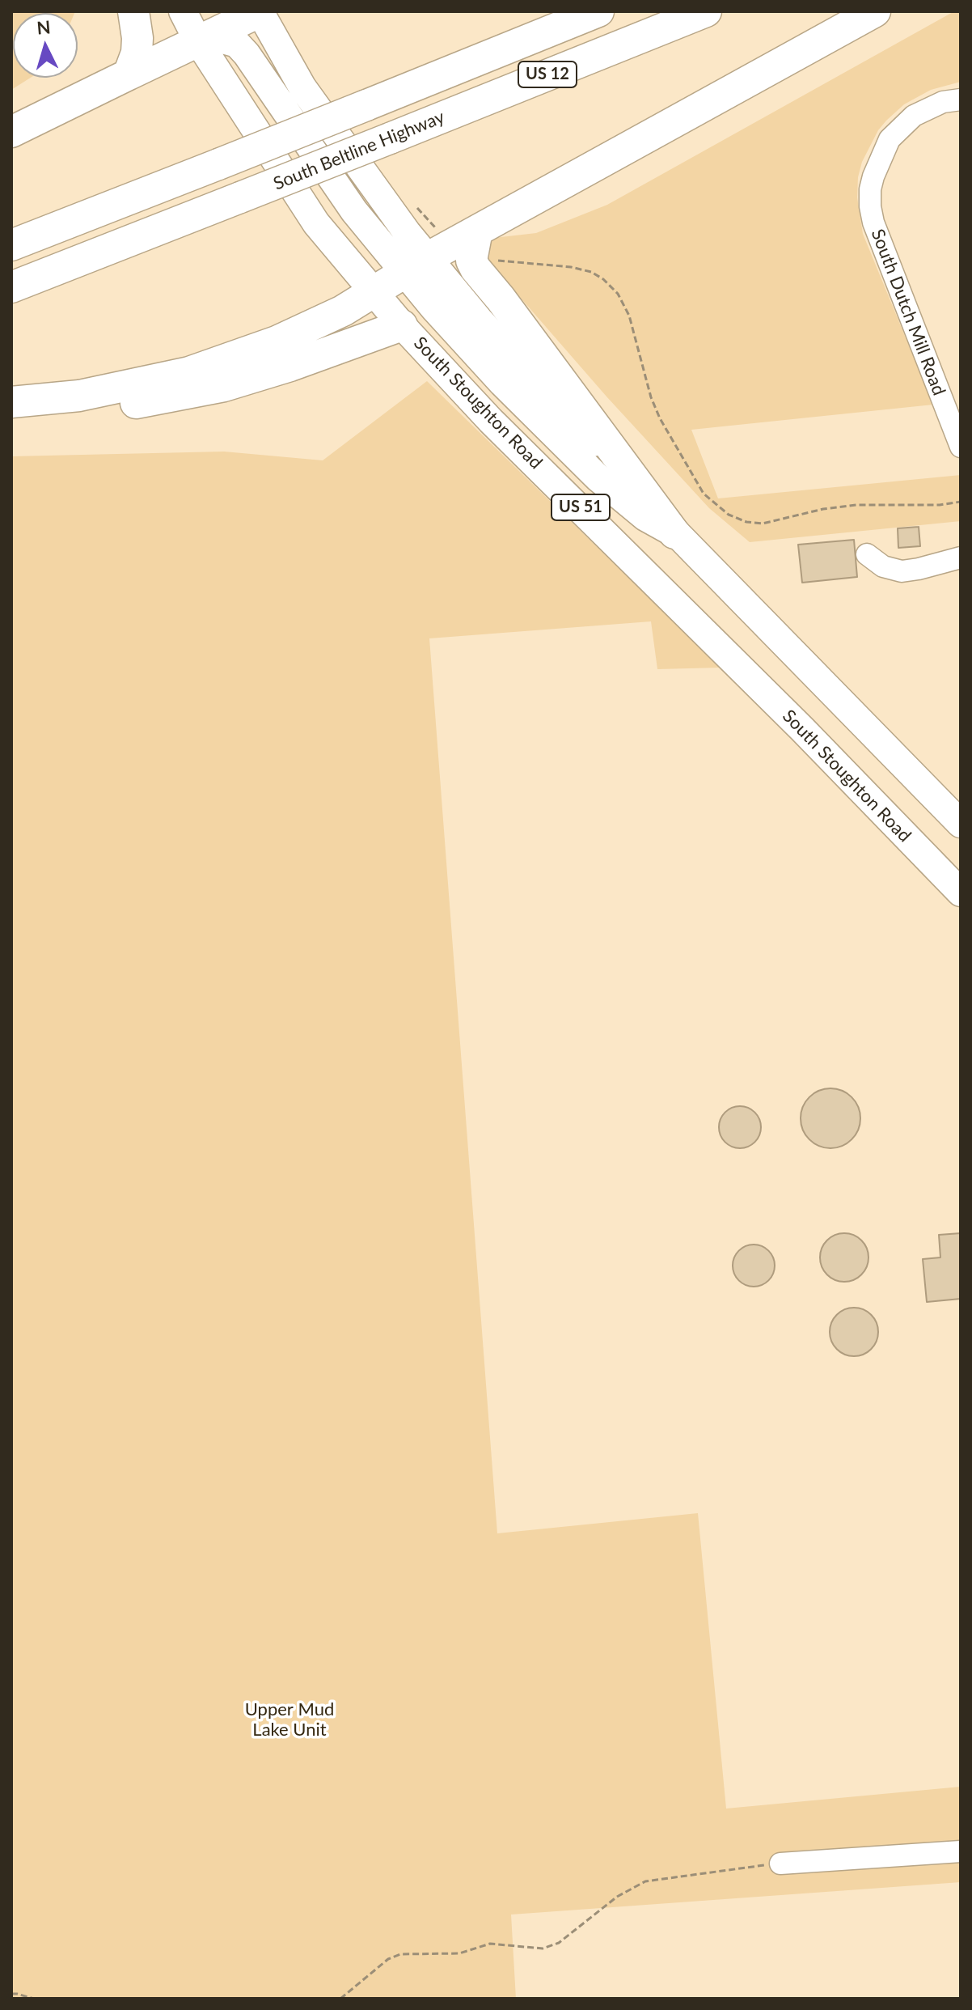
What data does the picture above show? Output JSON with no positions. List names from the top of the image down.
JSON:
{
  "streets": {
    "highway": ["US 12", "South Beltline Highway"],
    "main road": ["South Stoughton Road", "US 51"],
    "street": ["South Dutch Mill Road"]
  },
  "parks": ["Upper Mud Lake Unit"],
  "north": "top"
}
